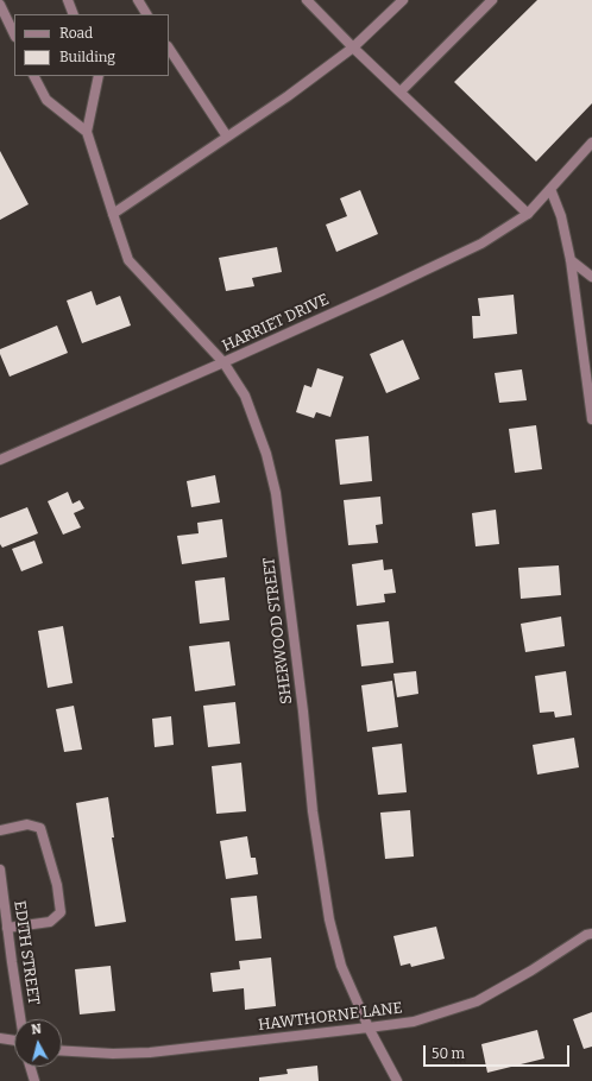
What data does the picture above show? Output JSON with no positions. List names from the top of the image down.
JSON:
{
  "streets": {
    "street": [
      "HARRIET DRIVE",
      "SHERWOOD STREET",
      "EDITH STREET",
      "HAWTHORNE LANE"
    ]
  },
  "crossings": [
    ["HARRIET DRIVE", "SHERWOOD STREET"],
    ["SHERWOOD STREET", "HAWTHORNE LANE"]
  ],
  "legend": ["Road", "Building"],
  "scale_bar": "50 m",
  "north": "top"
}
